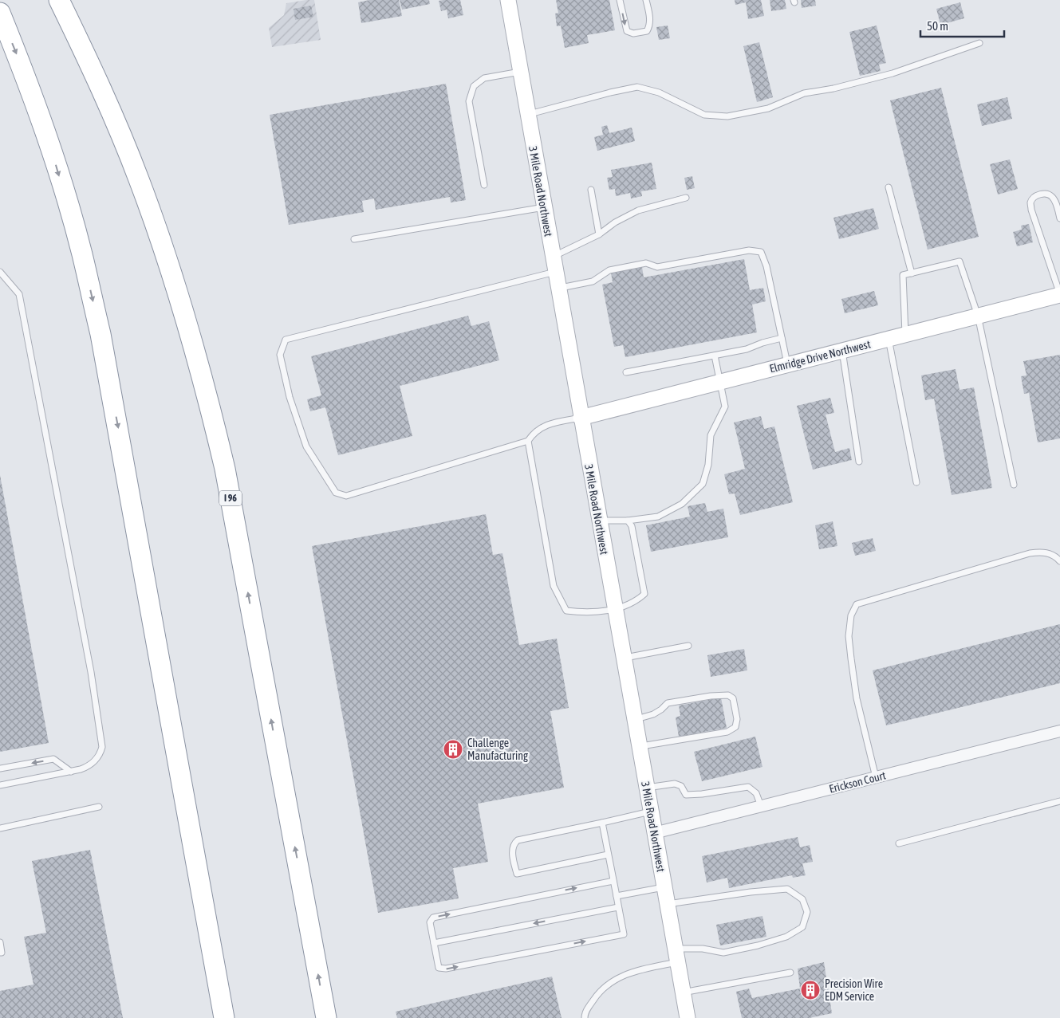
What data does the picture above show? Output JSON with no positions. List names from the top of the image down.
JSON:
{
  "streets": {
    "highway": ["I 96"],
    "main road": ["3 Mile Road Northwest", "Elmridge Drive Northwest"],
    "street": ["Erickson Court"]
  },
  "crossings": [
    ["3 Mile Road Northwest", "Elmridge Drive Northwest"],
    ["3 Mile Road Northwest", "Erickson Court"]
  ],
  "places": {
    "building": ["Challenge Manufacturing", "Precision Wire EDM Service"]
  },
  "scale_bar": "50 m"
}
